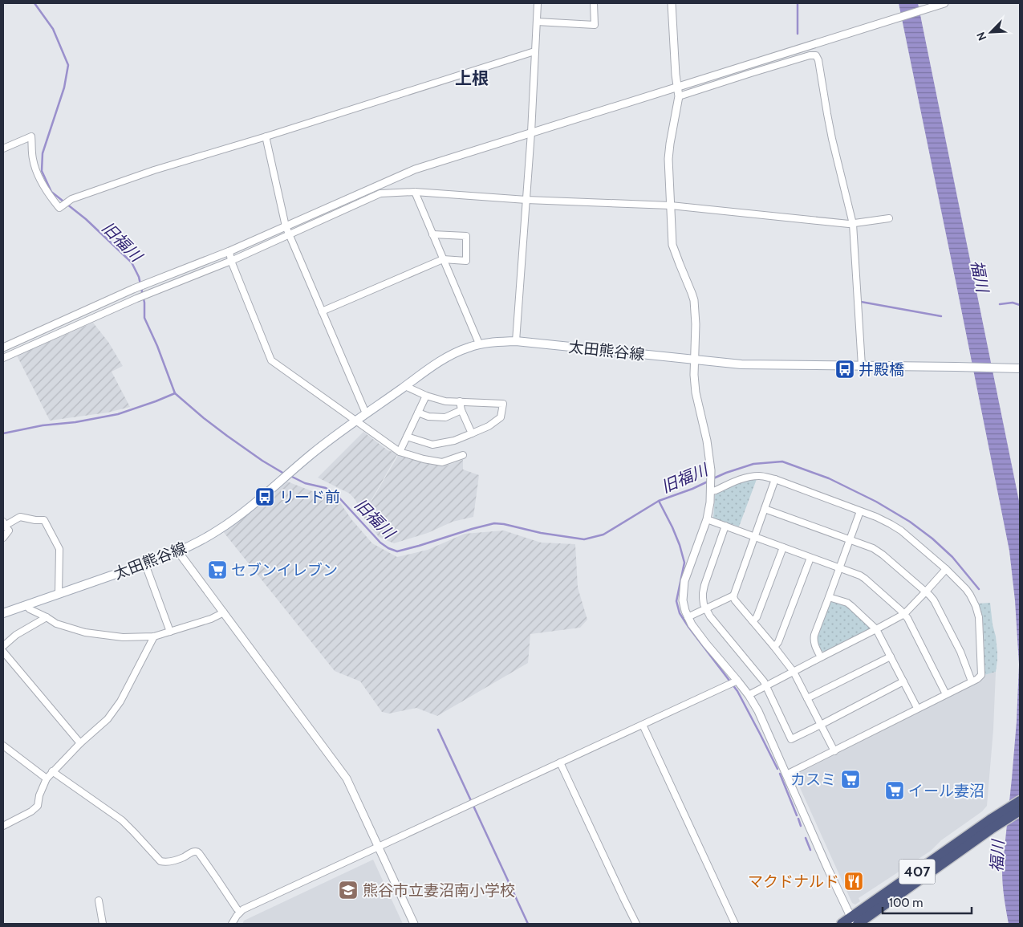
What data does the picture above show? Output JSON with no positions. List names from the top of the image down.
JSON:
{
  "streets": {
    "highway": ["407"],
    "main road": ["太田熊谷線"]
  },
  "districts": ["上根"],
  "water": ["旧福川", "福川"],
  "places": {
    "bus stop": ["井殿橋", "リード前"],
    "supermarket": ["セブンイレブン", "カスミ", "イール妻沼"],
    "restaurant": ["マクドナルド"],
    "school or university": ["熊谷市立妻沼南小学校"]
  },
  "scale_bar": "100 m",
  "north": "bottom left"
}
